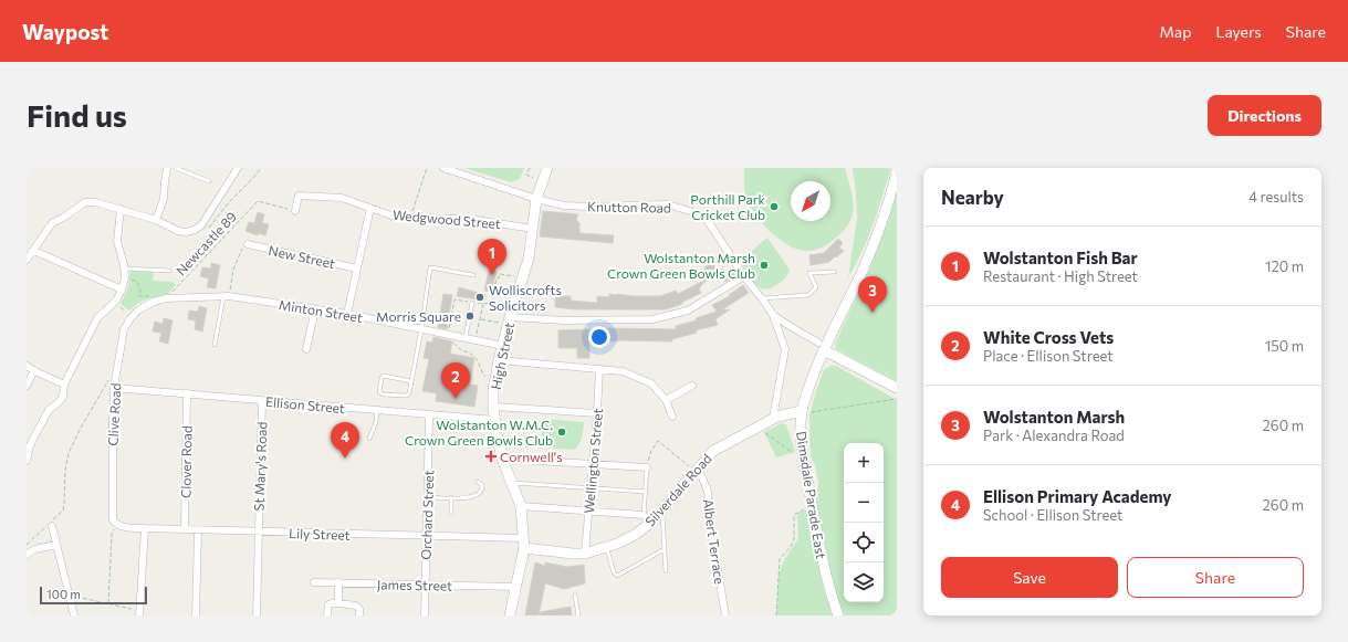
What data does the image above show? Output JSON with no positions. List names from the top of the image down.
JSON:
{
  "streets": {
    "main road": ["High Street", "Silverdale Road", "Dimsdale Parade East"],
    "street": [
      "Knutton Road",
      "Wedgwood Street",
      "New Street",
      "Minton Street",
      "Ellison Street",
      "Clive Road",
      "Wellington Street",
      "Clover Road",
      "St Mary's Road",
      "Orchard Street",
      "Lily Street",
      "Albert Terrace",
      "James Street"
    ],
    "path": ["Newcastle 89"]
  },
  "crossings": [
    ["Knutton Road", "High Street"],
    ["Wedgwood Street", "Newcastle 89"],
    ["Wedgwood Street", "High Street"],
    ["Newcastle 89", "Minton Street"],
    ["Minton Street", "High Street"],
    ["Minton Street", "Clive Road"],
    ["High Street", "Ellison Street"],
    ["High Street", "Silverdale Road"],
    ["High Street", "Lily Street"],
    ["High Street", "James Street"],
    ["Ellison Street", "Clive Road"],
    ["Ellison Street", "Clover Road"],
    ["Ellison Street", "St Mary's Road"],
    ["Ellison Street", "Orchard Street"],
    ["Clive Road", "Lily Street"],
    ["Wellington Street", "Silverdale Road"],
    ["Clover Road", "Lily Street"],
    ["St Mary's Road", "Lily Street"],
    ["Silverdale Road", "Dimsdale Parade East"],
    ["Silverdale Road", "Lily Street"],
    ["Silverdale Road", "Albert Terrace"],
    ["Orchard Street", "Lily Street"],
    ["Orchard Street", "James Street"]
  ],
  "places": {
    "other": [
      "Porthill Park Cricket Club",
      "Wolstanton Marsh Crown Green Bowls Club",
      "Wolliscrofts Solicitors",
      "Morris Square",
      "Wolstanton W.M.C. Crown Green Bowls Club"
    ],
    "health": ["Cornwell's"]
  },
  "scale_bar": "100 m",
  "north": "bottom left",
  "page": {
    "header": "Waypost",
    "nav": ["Map", "Layers", "Share"],
    "buttons": [
      "Directions",
      ["Save", "Share"]
    ],
    "title": "Find us",
    "heading": ["Nearby", "4 results"],
    "list": [
      {
        "mark": "1",
        "name": "Wolstanton Fish Bar",
        "note": "Restaurant · High Street",
        "value": "120 m"
      },
      {
        "mark": "2",
        "name": "White Cross Vets",
        "note": "Place · Ellison Street",
        "value": "150 m"
      },
      {
        "mark": "3",
        "name": "Wolstanton Marsh",
        "note": "Park · Alexandra Road",
        "value": "260 m"
      },
      {
        "mark": "4",
        "name": "Ellison Primary Academy",
        "note": "School · Ellison Street",
        "value": "260 m"
      }
    ],
    "pins": [
      "1",
      "3",
      "2",
      "4"
    ],
    "map_buttons": ["+", "−"],
    "scale": "100 m"
  }
}
